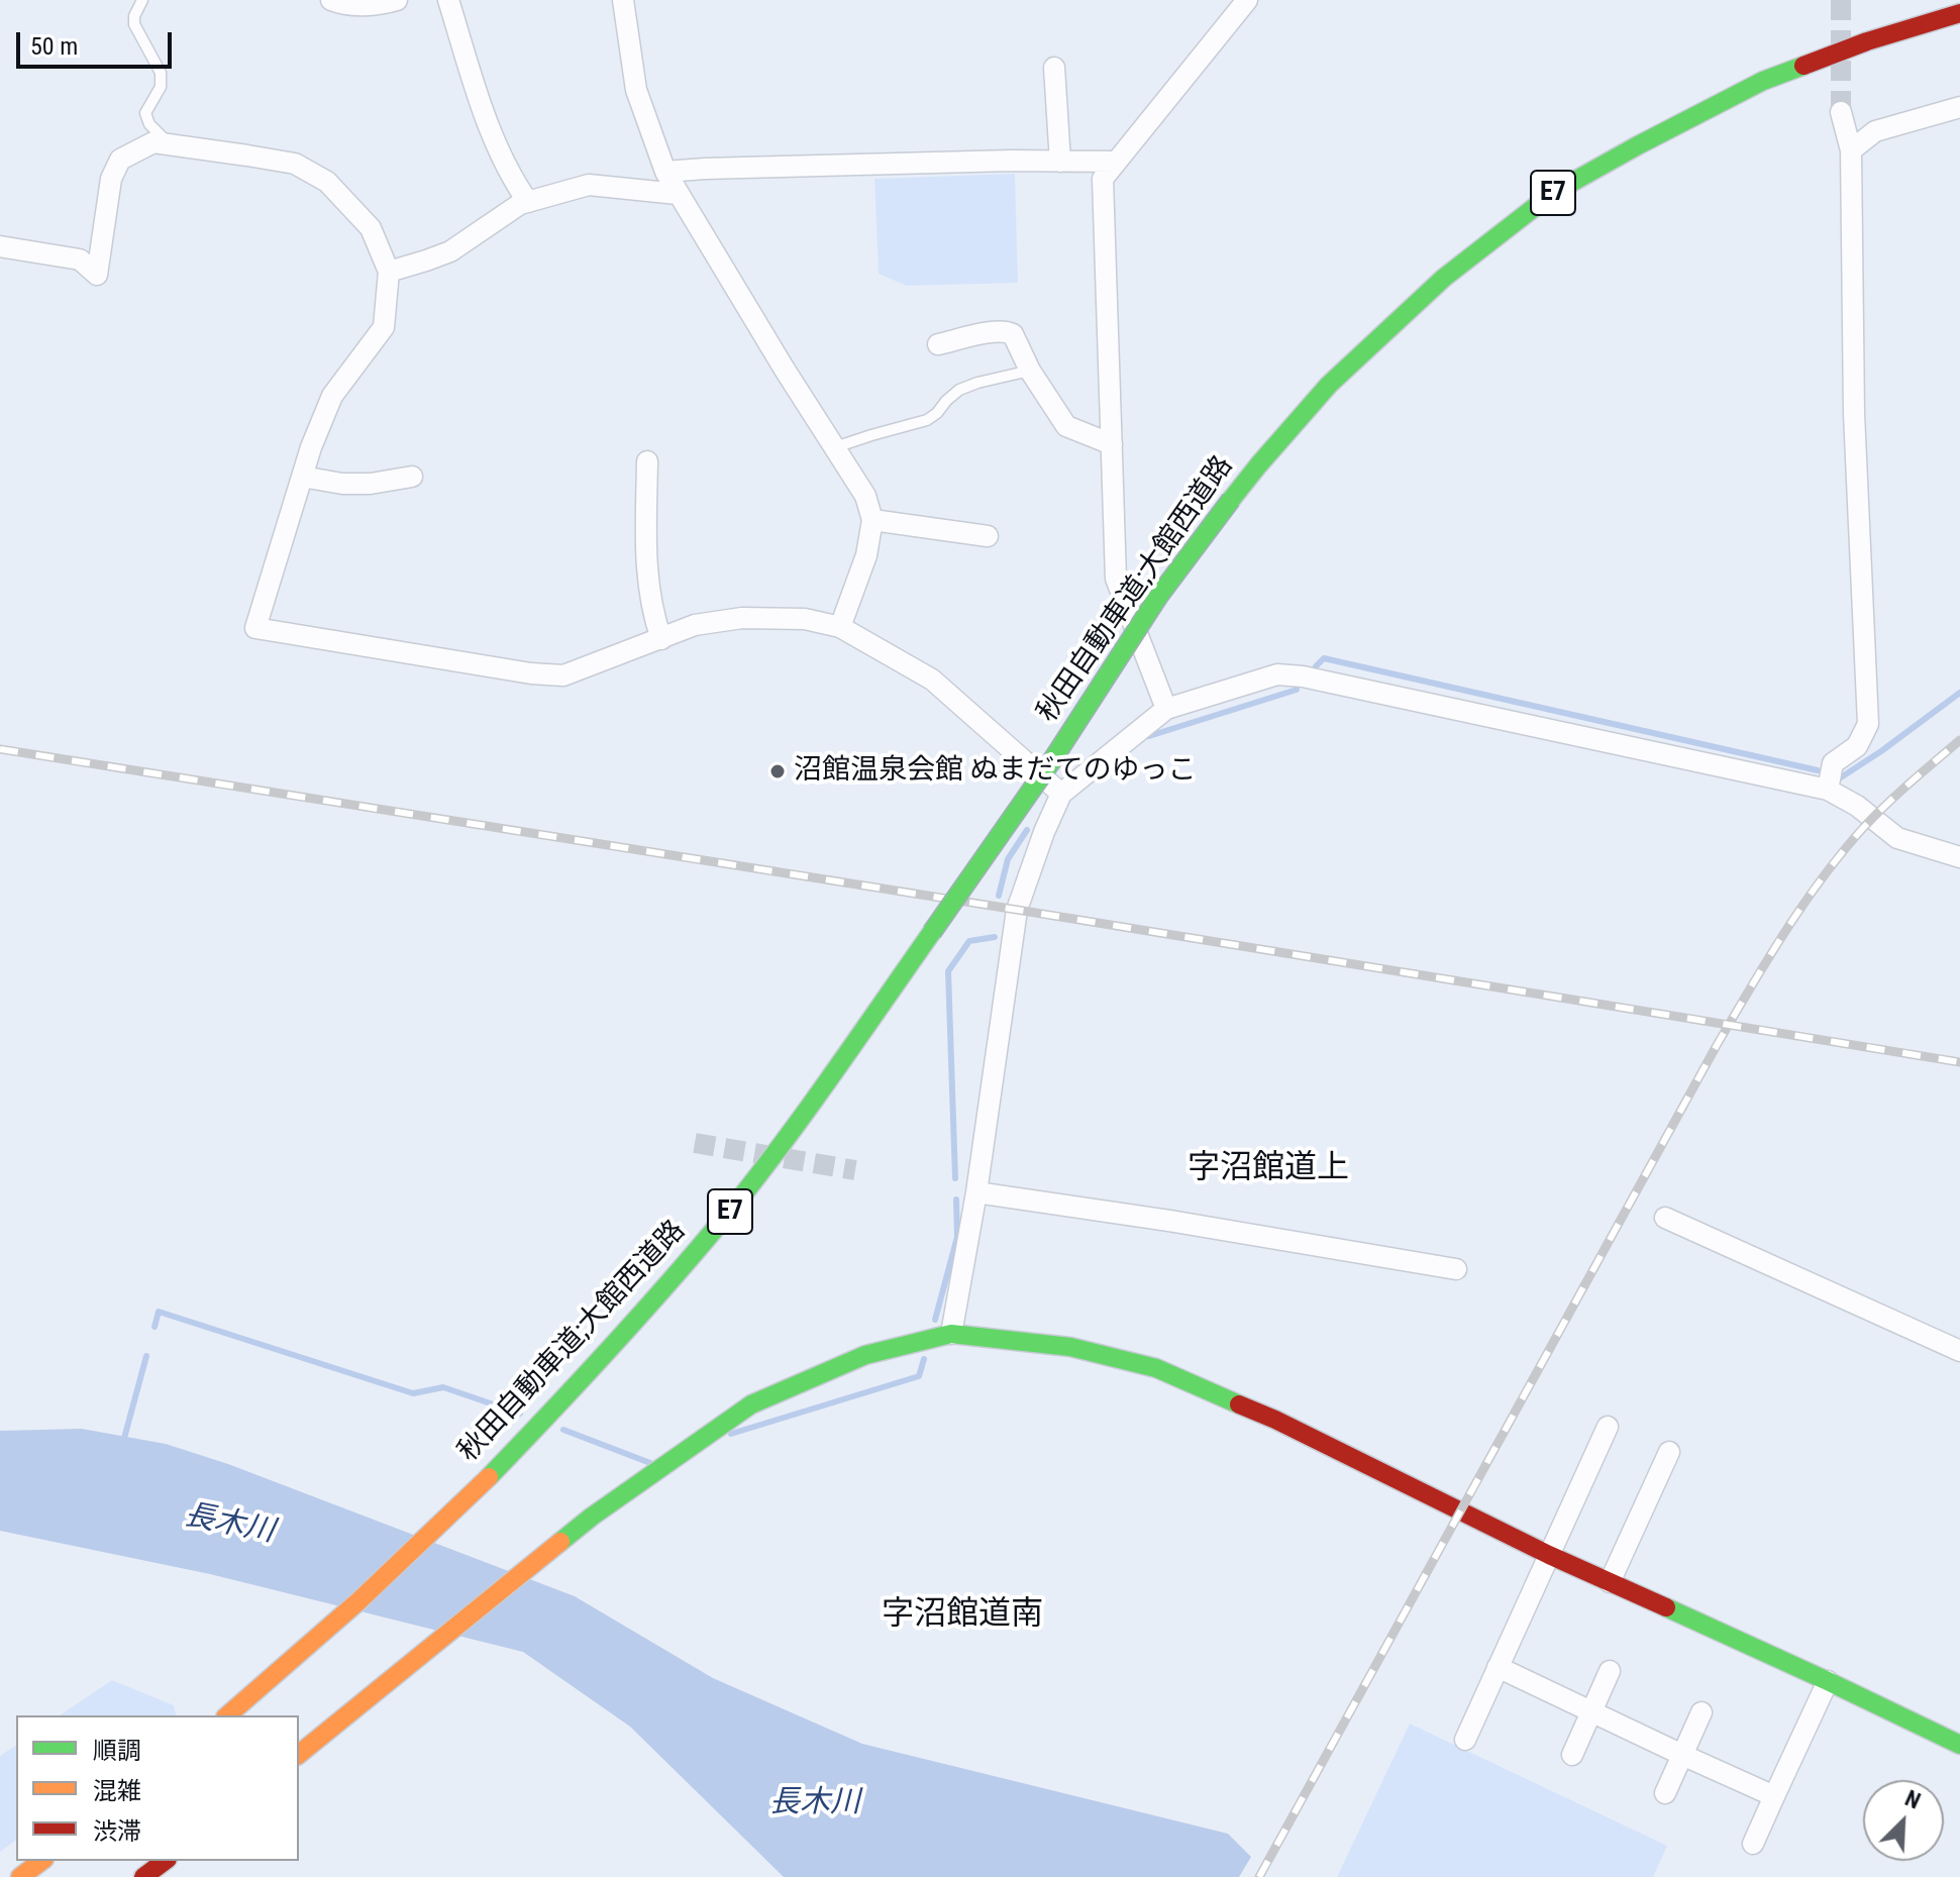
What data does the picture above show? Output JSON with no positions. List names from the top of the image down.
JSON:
{
  "streets": {
    "main road": ["E7", "秋田自動車道;大館西道路"]
  },
  "districts": ["字沼館道上", "字沼館道南"],
  "water": ["長木川"],
  "places": ["沼館温泉会館 ぬまだてのゆっこ"],
  "legend": ["順調", "混雑", "渋滞"],
  "scale_bar": "50 m",
  "north": "top right"
}
